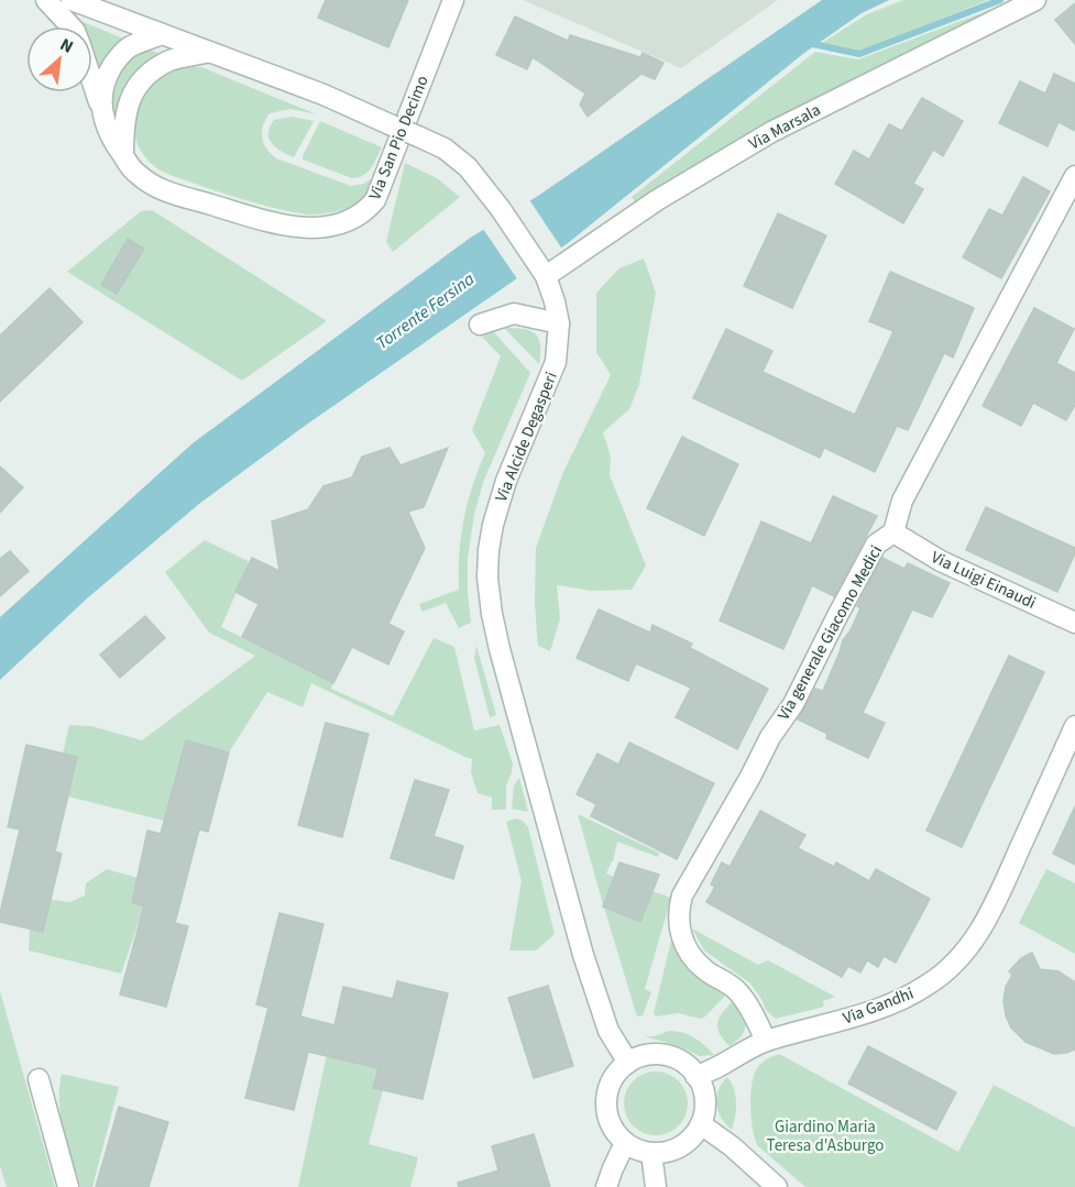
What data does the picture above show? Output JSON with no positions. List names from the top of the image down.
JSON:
{
  "streets": {
    "street": [
      "Via Marsala",
      "Via San Pio Decimo",
      "Via Alcide Degasperi",
      "Via Luigi Einaudi",
      "Via generale Giacomo Medici",
      "Via Gandhi"
    ]
  },
  "crossings": [
    ["Via Marsala", "Via Alcide Degasperi"],
    ["Via San Pio Decimo", "Via Alcide Degasperi"],
    ["Via Alcide Degasperi", "Via Gandhi"],
    ["Via Luigi Einaudi", "Via generale Giacomo Medici"],
    ["Via generale Giacomo Medici", "Via Gandhi"]
  ],
  "water": ["Torrente Fersina"],
  "parks": ["Giardino Maria Teresa d'Asburgo"],
  "north": "top right"
}
